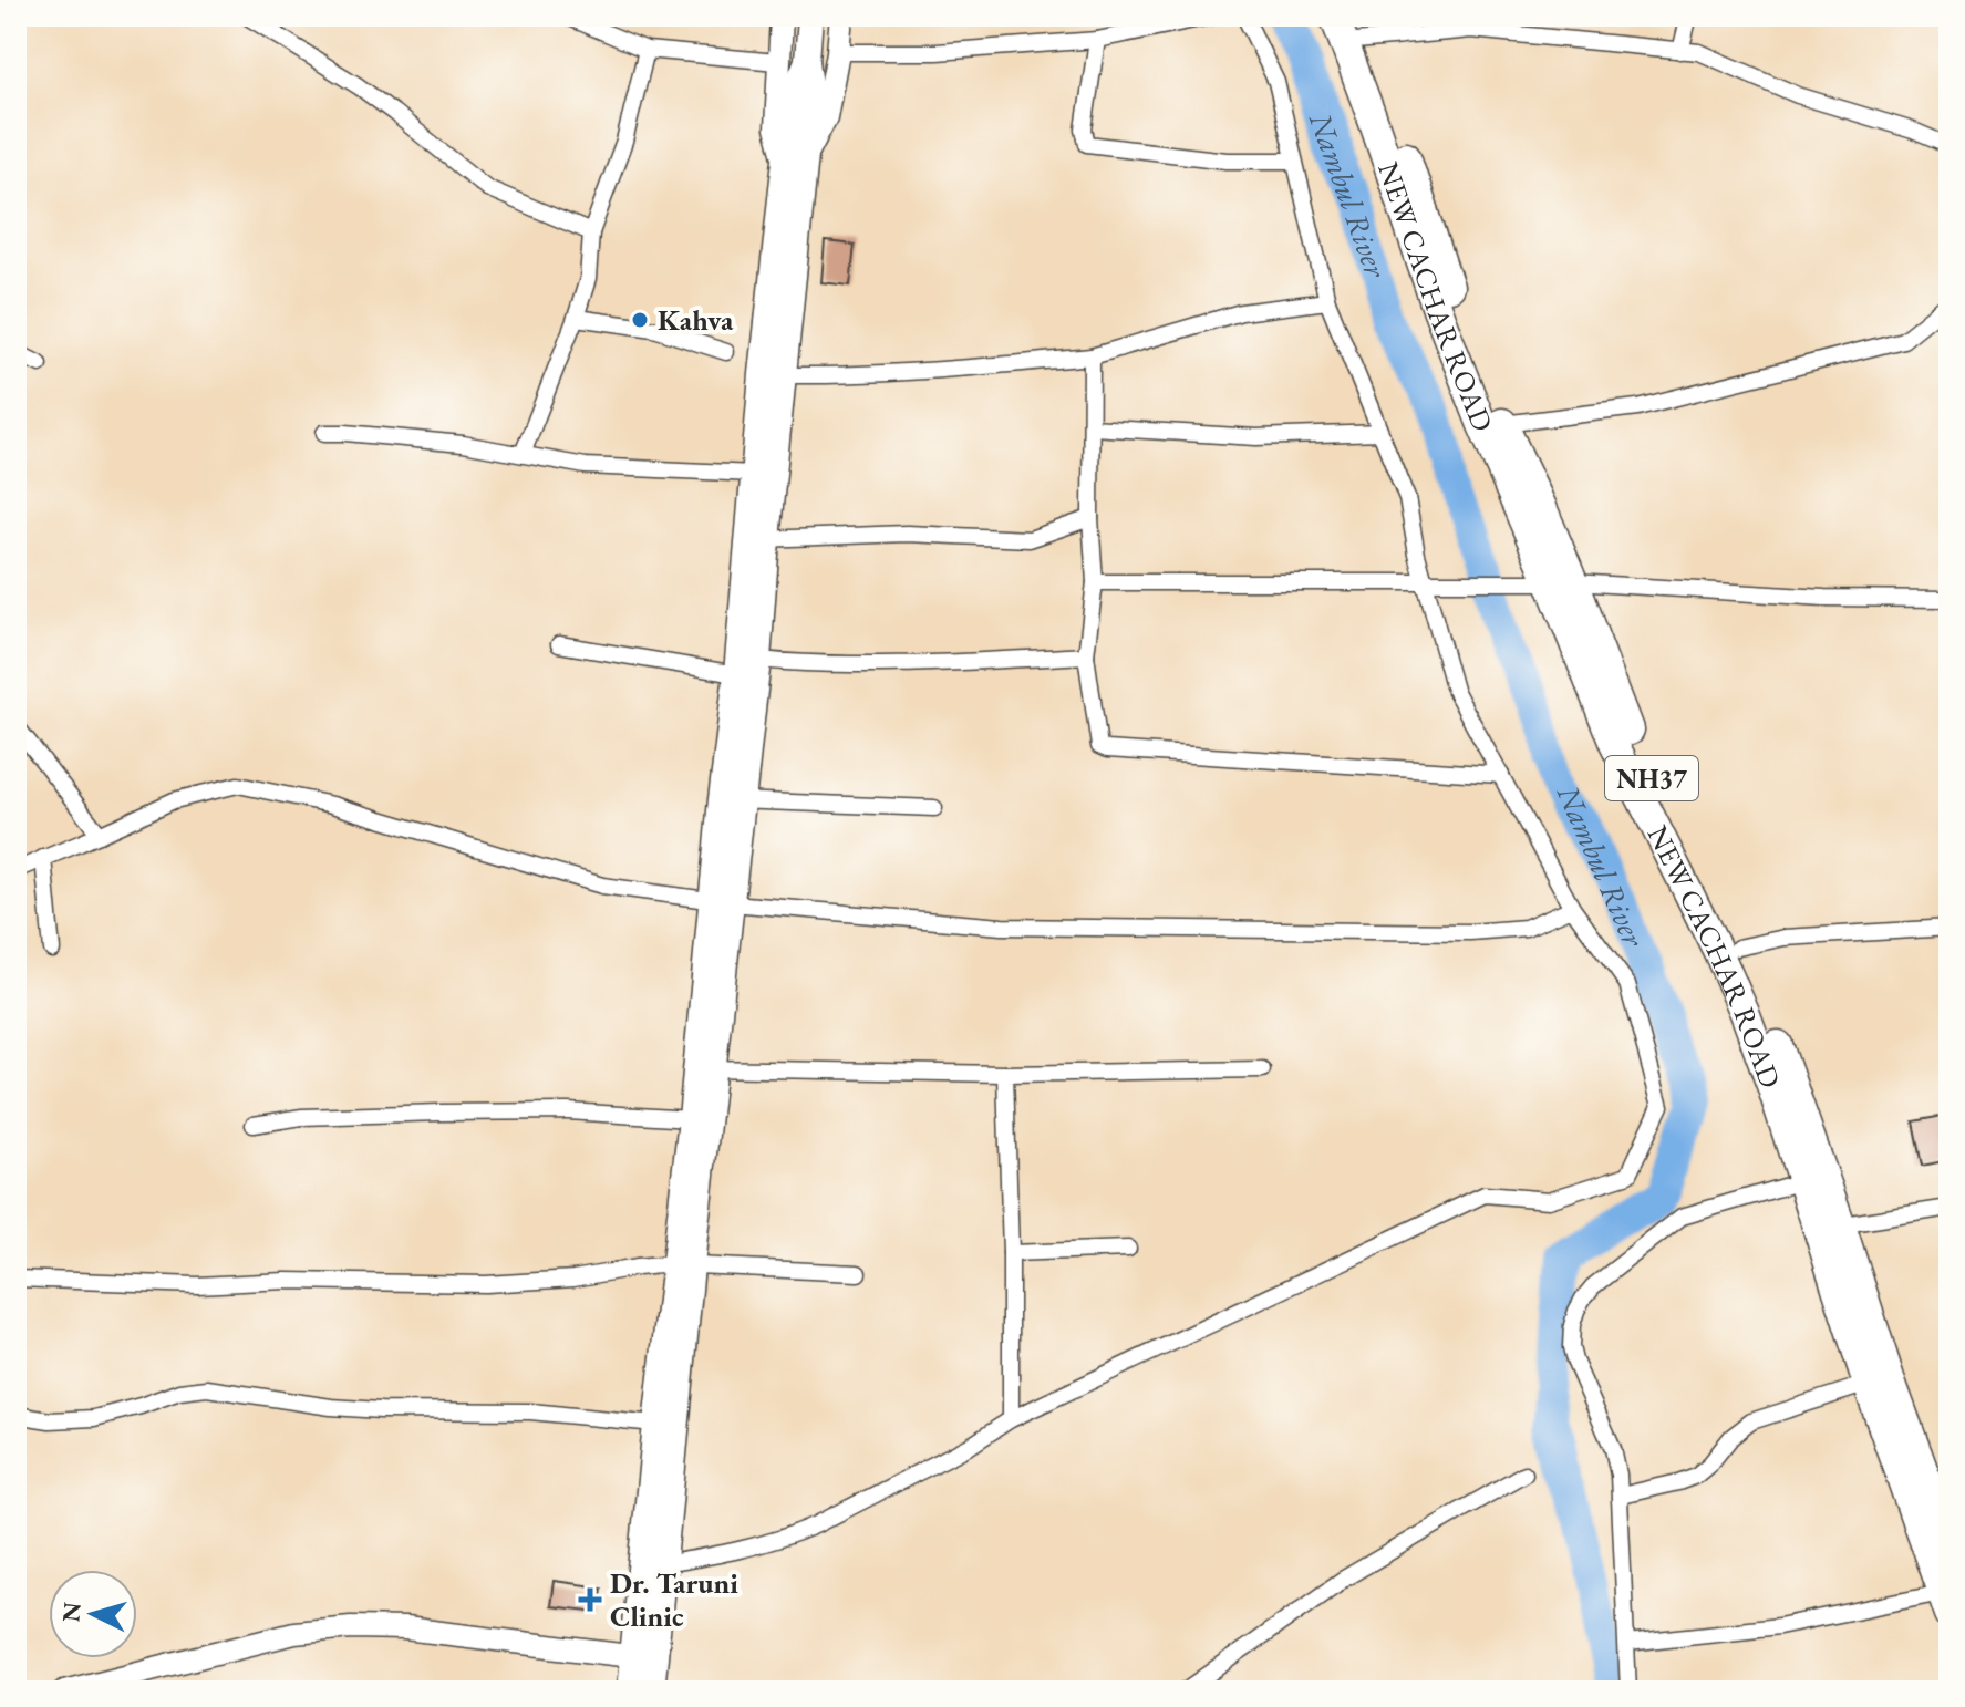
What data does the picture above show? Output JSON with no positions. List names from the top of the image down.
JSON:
{
  "streets": {
    "highway": ["NEW CACHAR ROAD", "NH37"]
  },
  "water": ["Nambul River"],
  "places": {
    "other": ["Kahva"],
    "health": ["Dr. Taruni Clinic"]
  },
  "north": "left"
}
